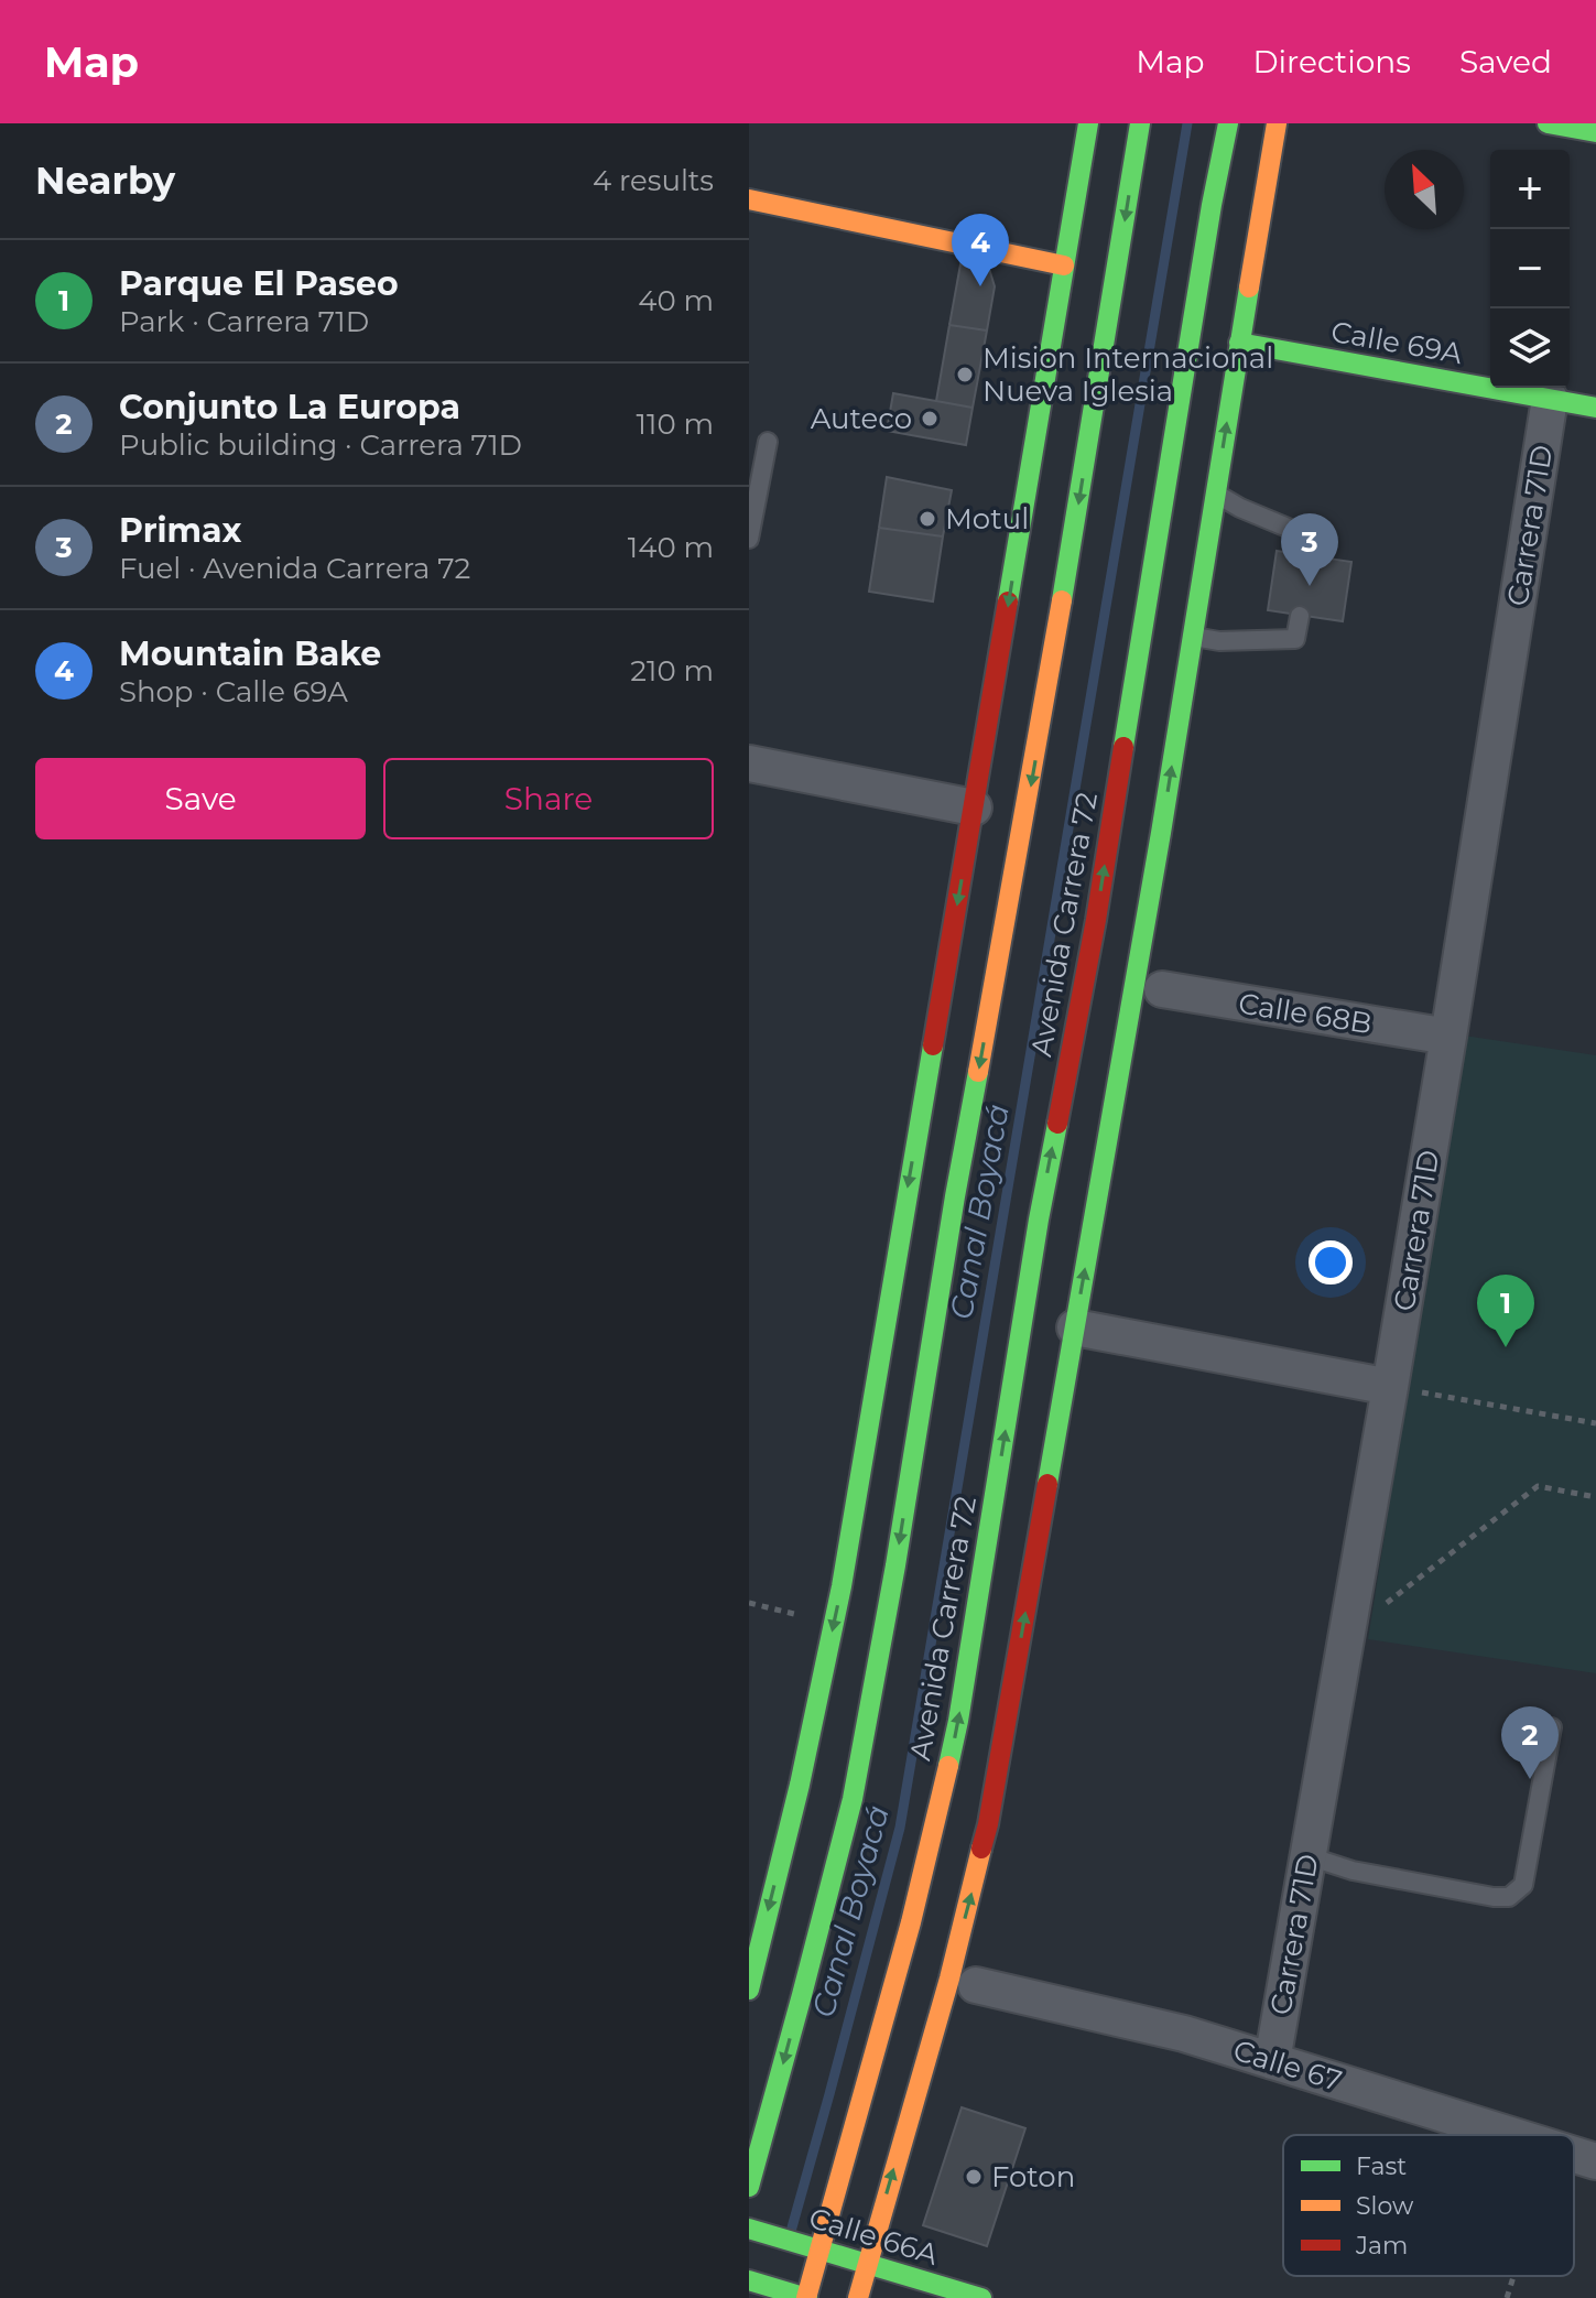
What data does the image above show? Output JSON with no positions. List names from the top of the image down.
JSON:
{
  "streets": {
    "main road": ["Calle 69A", "Avenida Carrera 72", "Calle 66A"],
    "street": ["Carrera 71D", "Calle 68B", "Calle 67"]
  },
  "crossings": [
    ["Calle 69A", "Carrera 71D"],
    ["Carrera 71D", "Calle 68B"],
    ["Carrera 71D", "Calle 67"],
    ["Avenida Carrera 72", "Calle 66A"]
  ],
  "water": ["Canal Boyacá"],
  "places": [
    "Mision Internacional Nueva Iglesia",
    "Auteco",
    "Motul",
    "Foton"
  ],
  "legend": ["Fast", "Slow", "Jam"],
  "north": "top left",
  "page": {
    "header": "Map",
    "nav": ["Map", "Directions", "Saved"],
    "heading": ["Nearby", "4 results"],
    "map_buttons": ["+", "−"],
    "pins": [
      "4",
      "3",
      "1",
      "2"
    ],
    "list": [
      {
        "mark": "1",
        "name": "Parque El Paseo",
        "note": "Park · Carrera 71D",
        "value": "40 m"
      },
      {
        "mark": "2",
        "name": "Conjunto La Europa",
        "note": "Public building · Carrera 71D",
        "value": "110 m"
      },
      {
        "mark": "3",
        "name": "Primax",
        "note": "Fuel · Avenida Carrera 72",
        "value": "140 m"
      },
      {
        "mark": "4",
        "name": "Mountain Bake",
        "note": "Shop · Calle 69A",
        "value": "210 m"
      }
    ],
    "buttons": ["Save", "Share"]
  }
}
